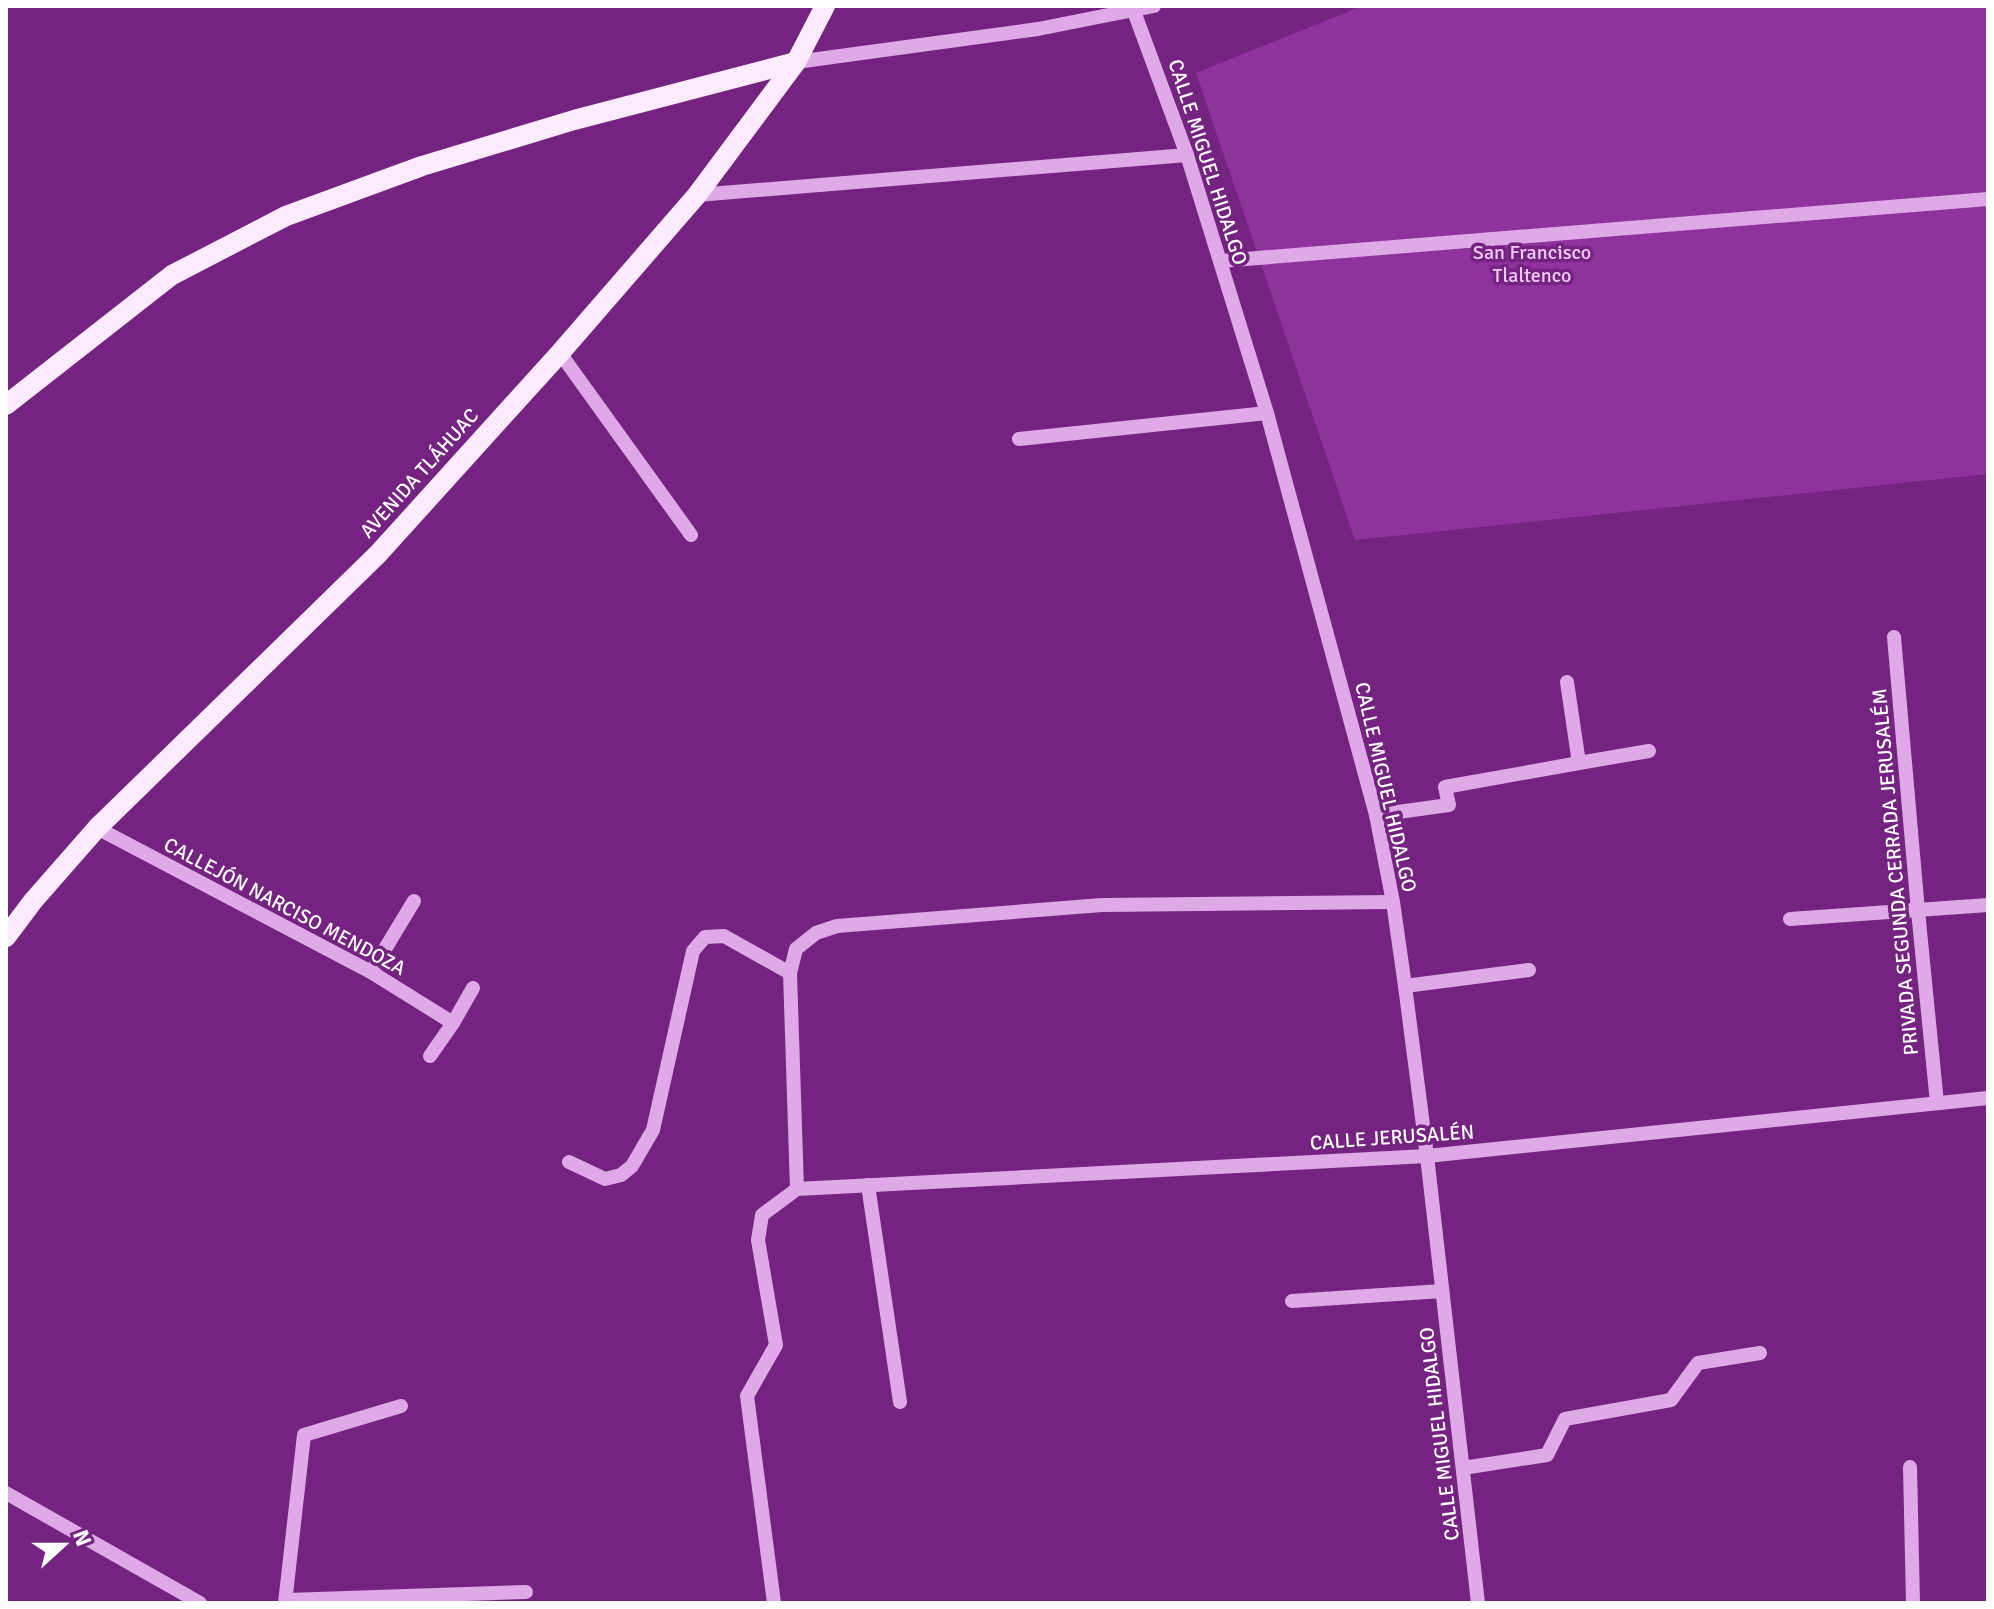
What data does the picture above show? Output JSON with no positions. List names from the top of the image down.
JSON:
{
  "streets": {
    "main road": ["AVENIDA TLÁHUAC"],
    "street": [
      "CALLE MIGUEL HIDALGO",
      "PRIVADA SEGUNDA CERRADA JERUSALÉM",
      "CALLEJÓN NARCISO MENDOZA",
      "CALLE JERUSALÉN"
    ]
  },
  "crossings": [
    ["CALLE MIGUEL HIDALGO", "CALLE JERUSALÉN"],
    ["AVENIDA TLÁHUAC", "CALLEJÓN NARCISO MENDOZA"],
    ["PRIVADA SEGUNDA CERRADA JERUSALÉM", "CALLE JERUSALÉN"]
  ],
  "parks": ["San Francisco Tlaltenco"],
  "north": "right"
}
